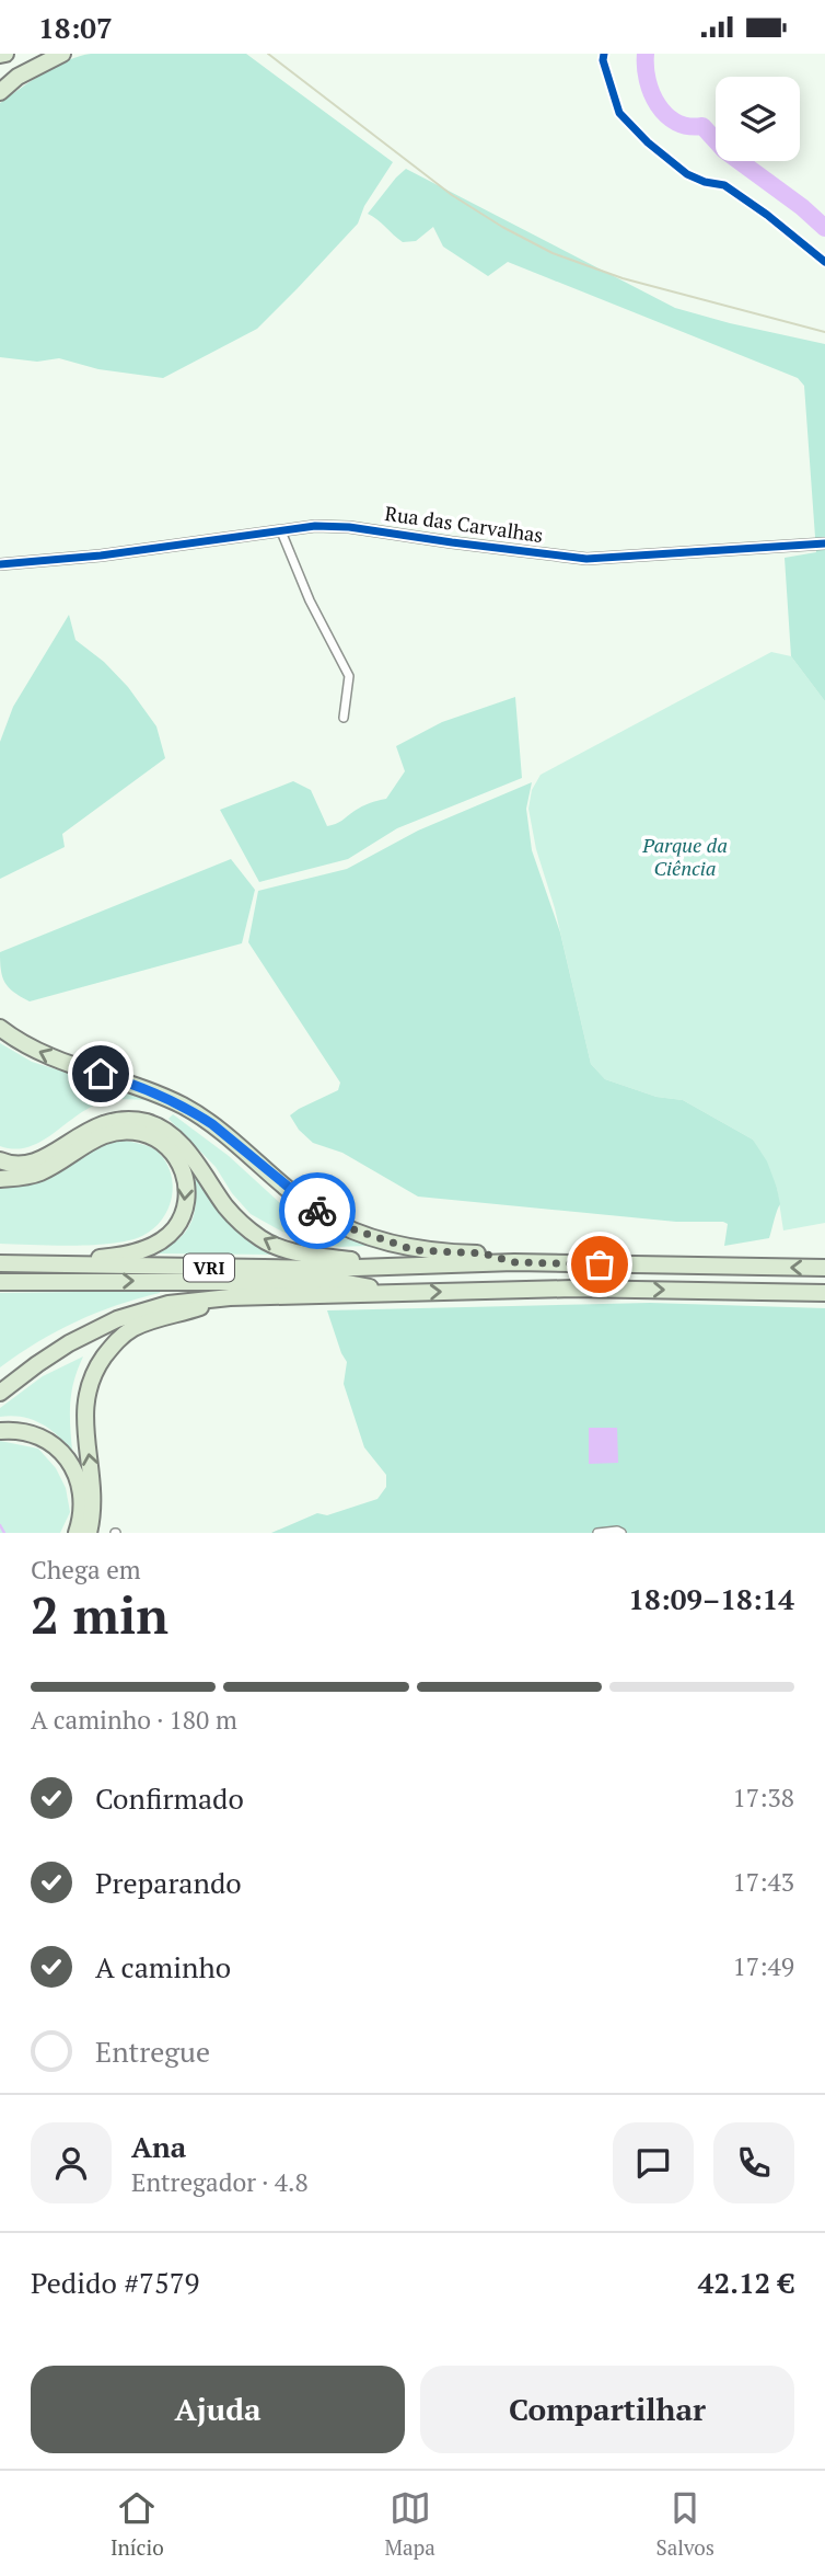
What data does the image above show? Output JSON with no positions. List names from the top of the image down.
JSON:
{
  "streets": {
    "highway": ["VRI"],
    "street": ["Rua das Carvalhas"]
  },
  "parks": ["Parque da Ciência"],
  "page": {
    "status": "18:07",
    "heading": ["2 min", "Chega em", "18:09–18:14"],
    "panel": [
      "Ana",
      "Entregador · 4.8",
      "Pedido #7579",
      "42.12 €"
    ],
    "bar": "A caminho · 180 m",
    "list": [
      ["Confirmado", "17:38"],
      ["Preparando", "17:43"],
      ["A caminho", "17:49"],
      "Entregue"
    ],
    "buttons": ["Ajuda", "Compartilhar"],
    "tabs": ["Início", "Mapa", "Salvos"]
  }
}
